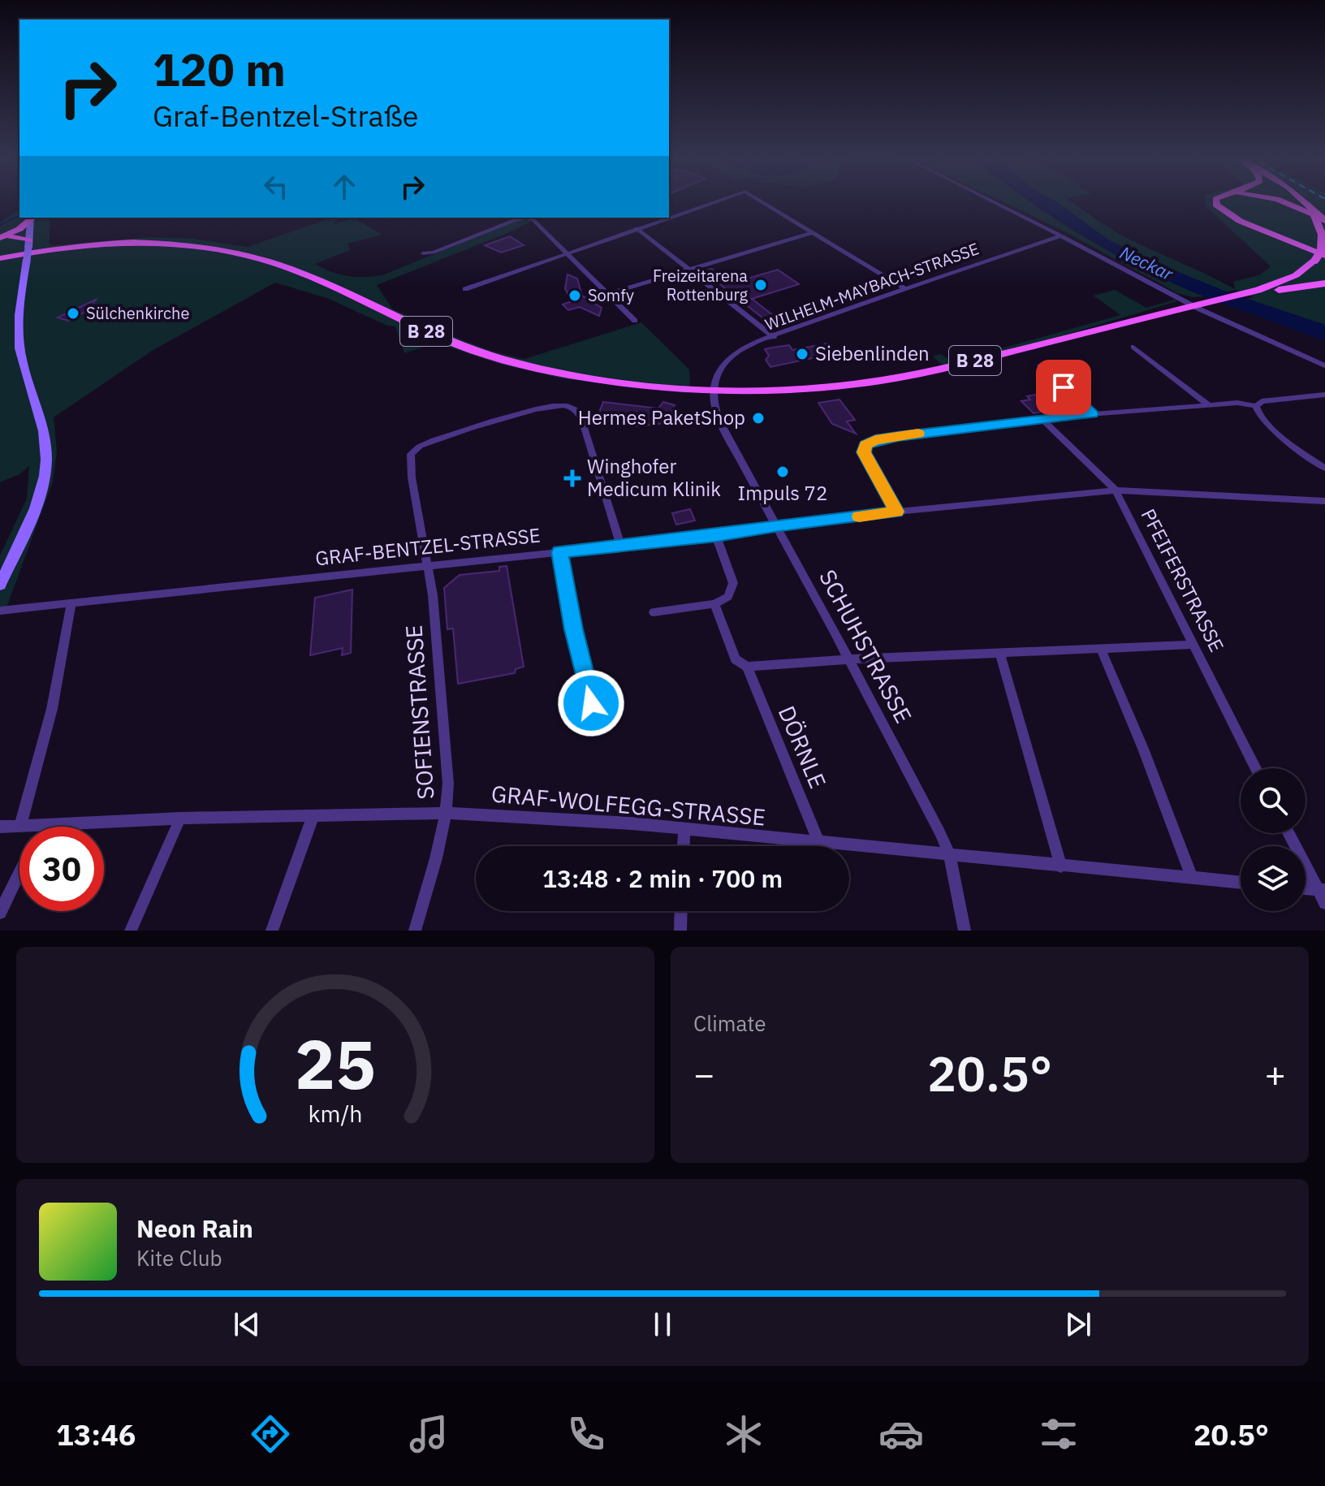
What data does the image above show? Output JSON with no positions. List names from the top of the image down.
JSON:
{
  "streets": {
    "main road": ["B 28"],
    "street": [
      "WILHELM-MAYBACH-STRASSE",
      "GRAF-BENTZEL-STRASSE",
      "PFEIFERSTRASSE",
      "SCHUHSTRASSE",
      "SOFIENSTRASSE",
      "DÖRNLE",
      "GRAF-WOLFEGG-STRASSE"
    ]
  },
  "crossings": [
    ["WILHELM-MAYBACH-STRASSE", "B 28"],
    ["WILHELM-MAYBACH-STRASSE", "SCHUHSTRASSE"],
    ["B 28", "SCHUHSTRASSE"],
    ["GRAF-BENTZEL-STRASSE", "PFEIFERSTRASSE"],
    ["GRAF-BENTZEL-STRASSE", "SCHUHSTRASSE"],
    ["GRAF-BENTZEL-STRASSE", "SOFIENSTRASSE"],
    ["SCHUHSTRASSE", "GRAF-WOLFEGG-STRASSE"],
    ["SOFIENSTRASSE", "GRAF-WOLFEGG-STRASSE"],
    ["DÖRNLE", "GRAF-WOLFEGG-STRASSE"]
  ],
  "water": ["Neckar"],
  "places": {
    "other": [
      "Freizeitarena Rottenburg",
      "Somfy",
      "Sülchenkirche",
      "Siebenlinden",
      "Hermes PaketShop",
      "Impuls 72"
    ],
    "health": ["Winghofer Medicum Klinik"]
  },
  "page": {
    "turn": ["120 m", "Graf-Bentzel-Straße"],
    "limit": "30",
    "trip": "13:48 · 2 min · 700 m",
    "tile": "Climate",
    "heat": ["−", "20.5°", "+"],
    "song": ["Neon Rain", "Kite Club"],
    "tabs": ["13:46", "20.5°"],
    "gauge": ["25", "km/h"]
  }
}
